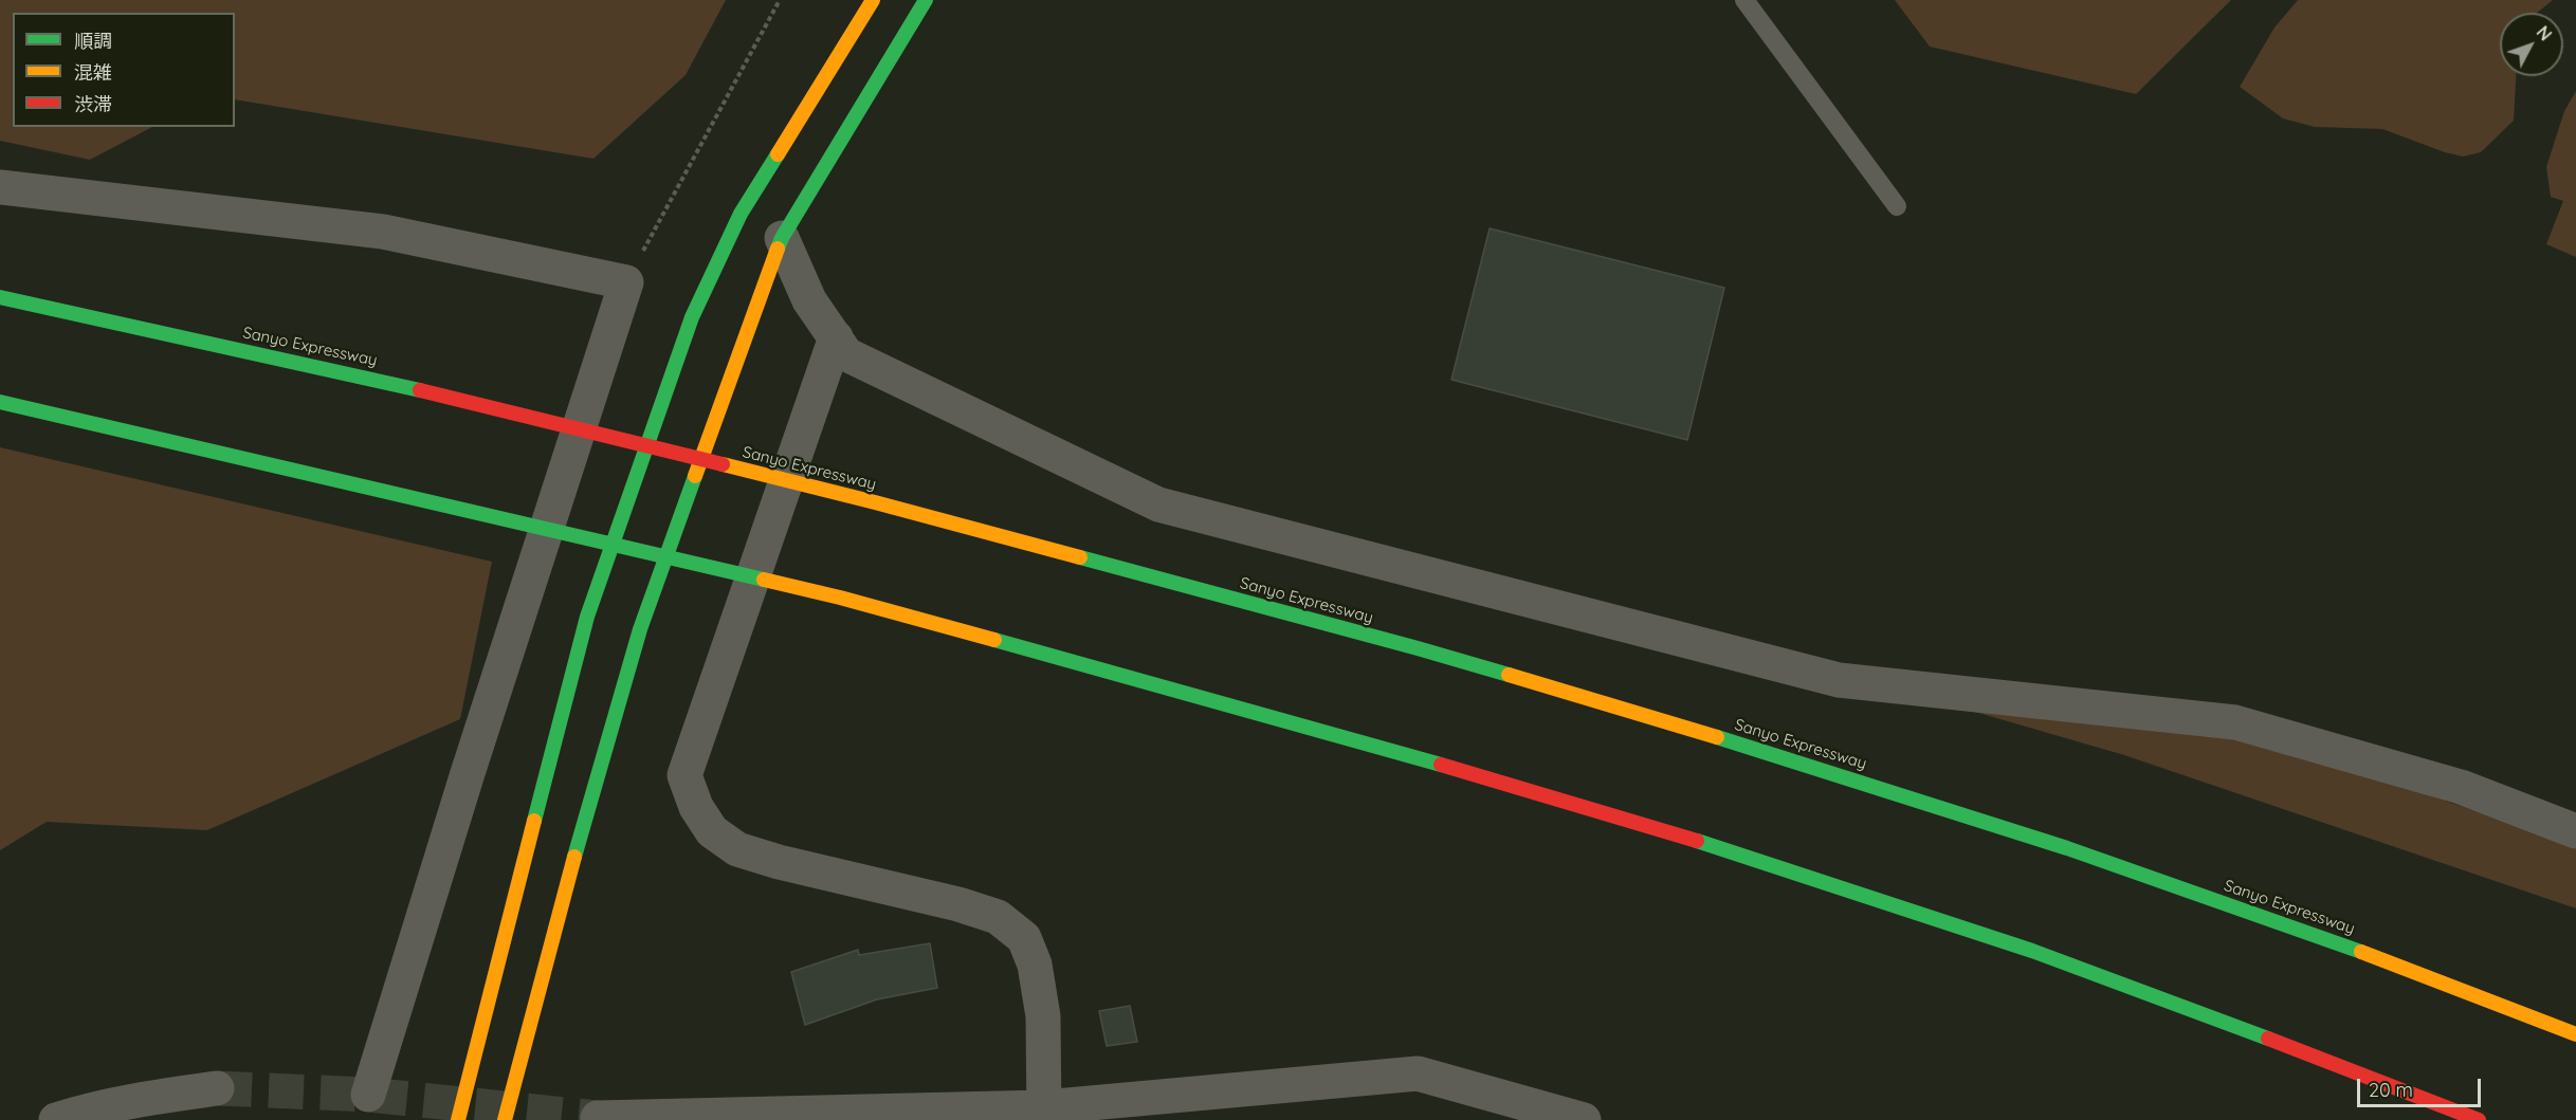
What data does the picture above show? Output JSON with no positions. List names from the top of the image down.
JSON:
{
  "streets": {
    "main road": ["Sanyo Expressway"]
  },
  "legend": ["順調", "混雑", "渋滞"],
  "scale_bar": "20 m",
  "north": "top right"
}
